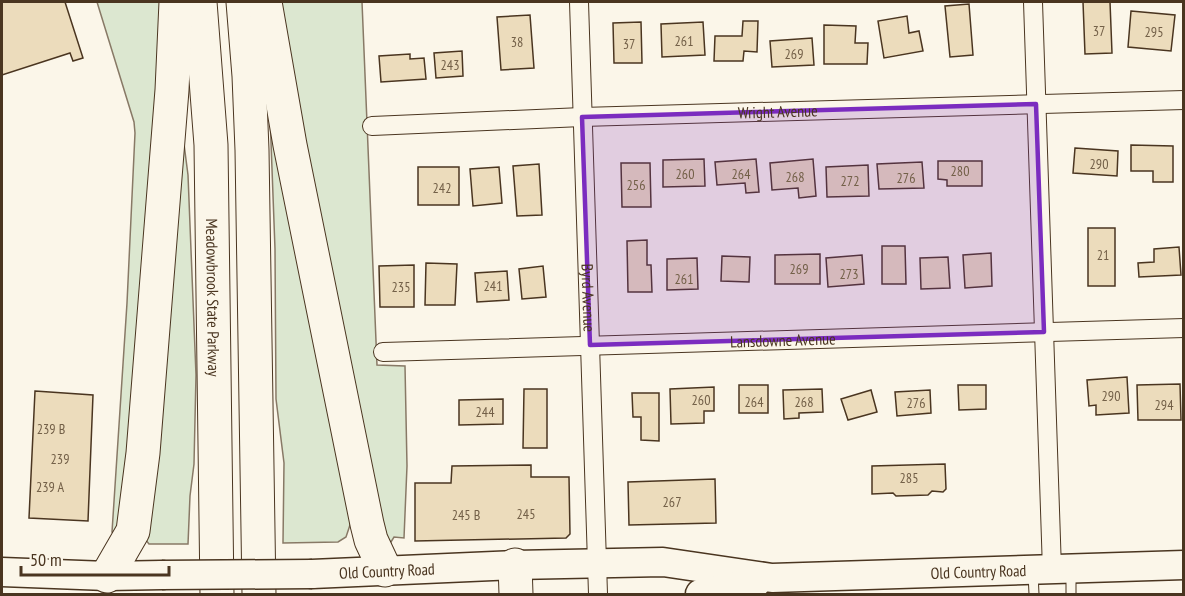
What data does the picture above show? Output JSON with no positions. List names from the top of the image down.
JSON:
{
  "streets": {
    "highway": ["Meadowbrook State Parkway"],
    "main road": ["Old Country Road"],
    "street": ["Wright Avenue", "Byrd Avenue", "Lansdowne Avenue"]
  },
  "crossings": [
    ["Wright Avenue", "Byrd Avenue"],
    ["Byrd Avenue", "Lansdowne Avenue"],
    ["Byrd Avenue", "Old Country Road"]
  ],
  "house_numbers": [
    "37",
    "295",
    "261",
    "38",
    "37",
    "269",
    "243",
    "290",
    "280",
    "260",
    "264",
    "268",
    "276",
    "272",
    "256",
    "242",
    "21",
    "269",
    "273",
    "261",
    "241",
    "235",
    "290",
    "260",
    "264",
    "268",
    "276",
    "294",
    "244",
    "239 B",
    "239",
    "285",
    "239 A",
    "267",
    "245",
    "245 B"
  ],
  "scale_bar": "50 m"
}
